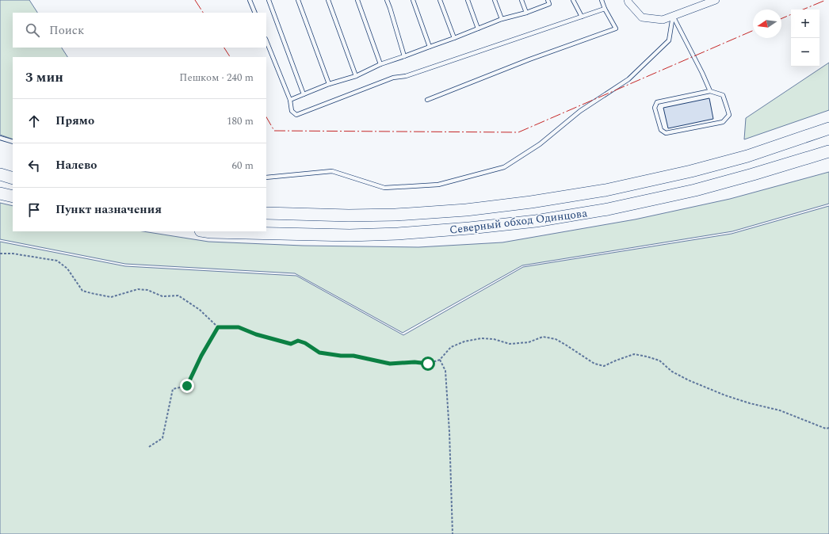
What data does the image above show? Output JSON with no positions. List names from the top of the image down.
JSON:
{
  "streets": {
    "highway": ["Северный обход Одинцова"]
  },
  "north": "left",
  "page": {
    "map_buttons": ["+", "−"],
    "search": "Поиск",
    "heading": ["3 мин", "Пешком · 240 m"],
    "list": [
      ["Прямо", "180 m"],
      ["Налево", "60 m"],
      "Пункт назначения"
    ]
  }
}
